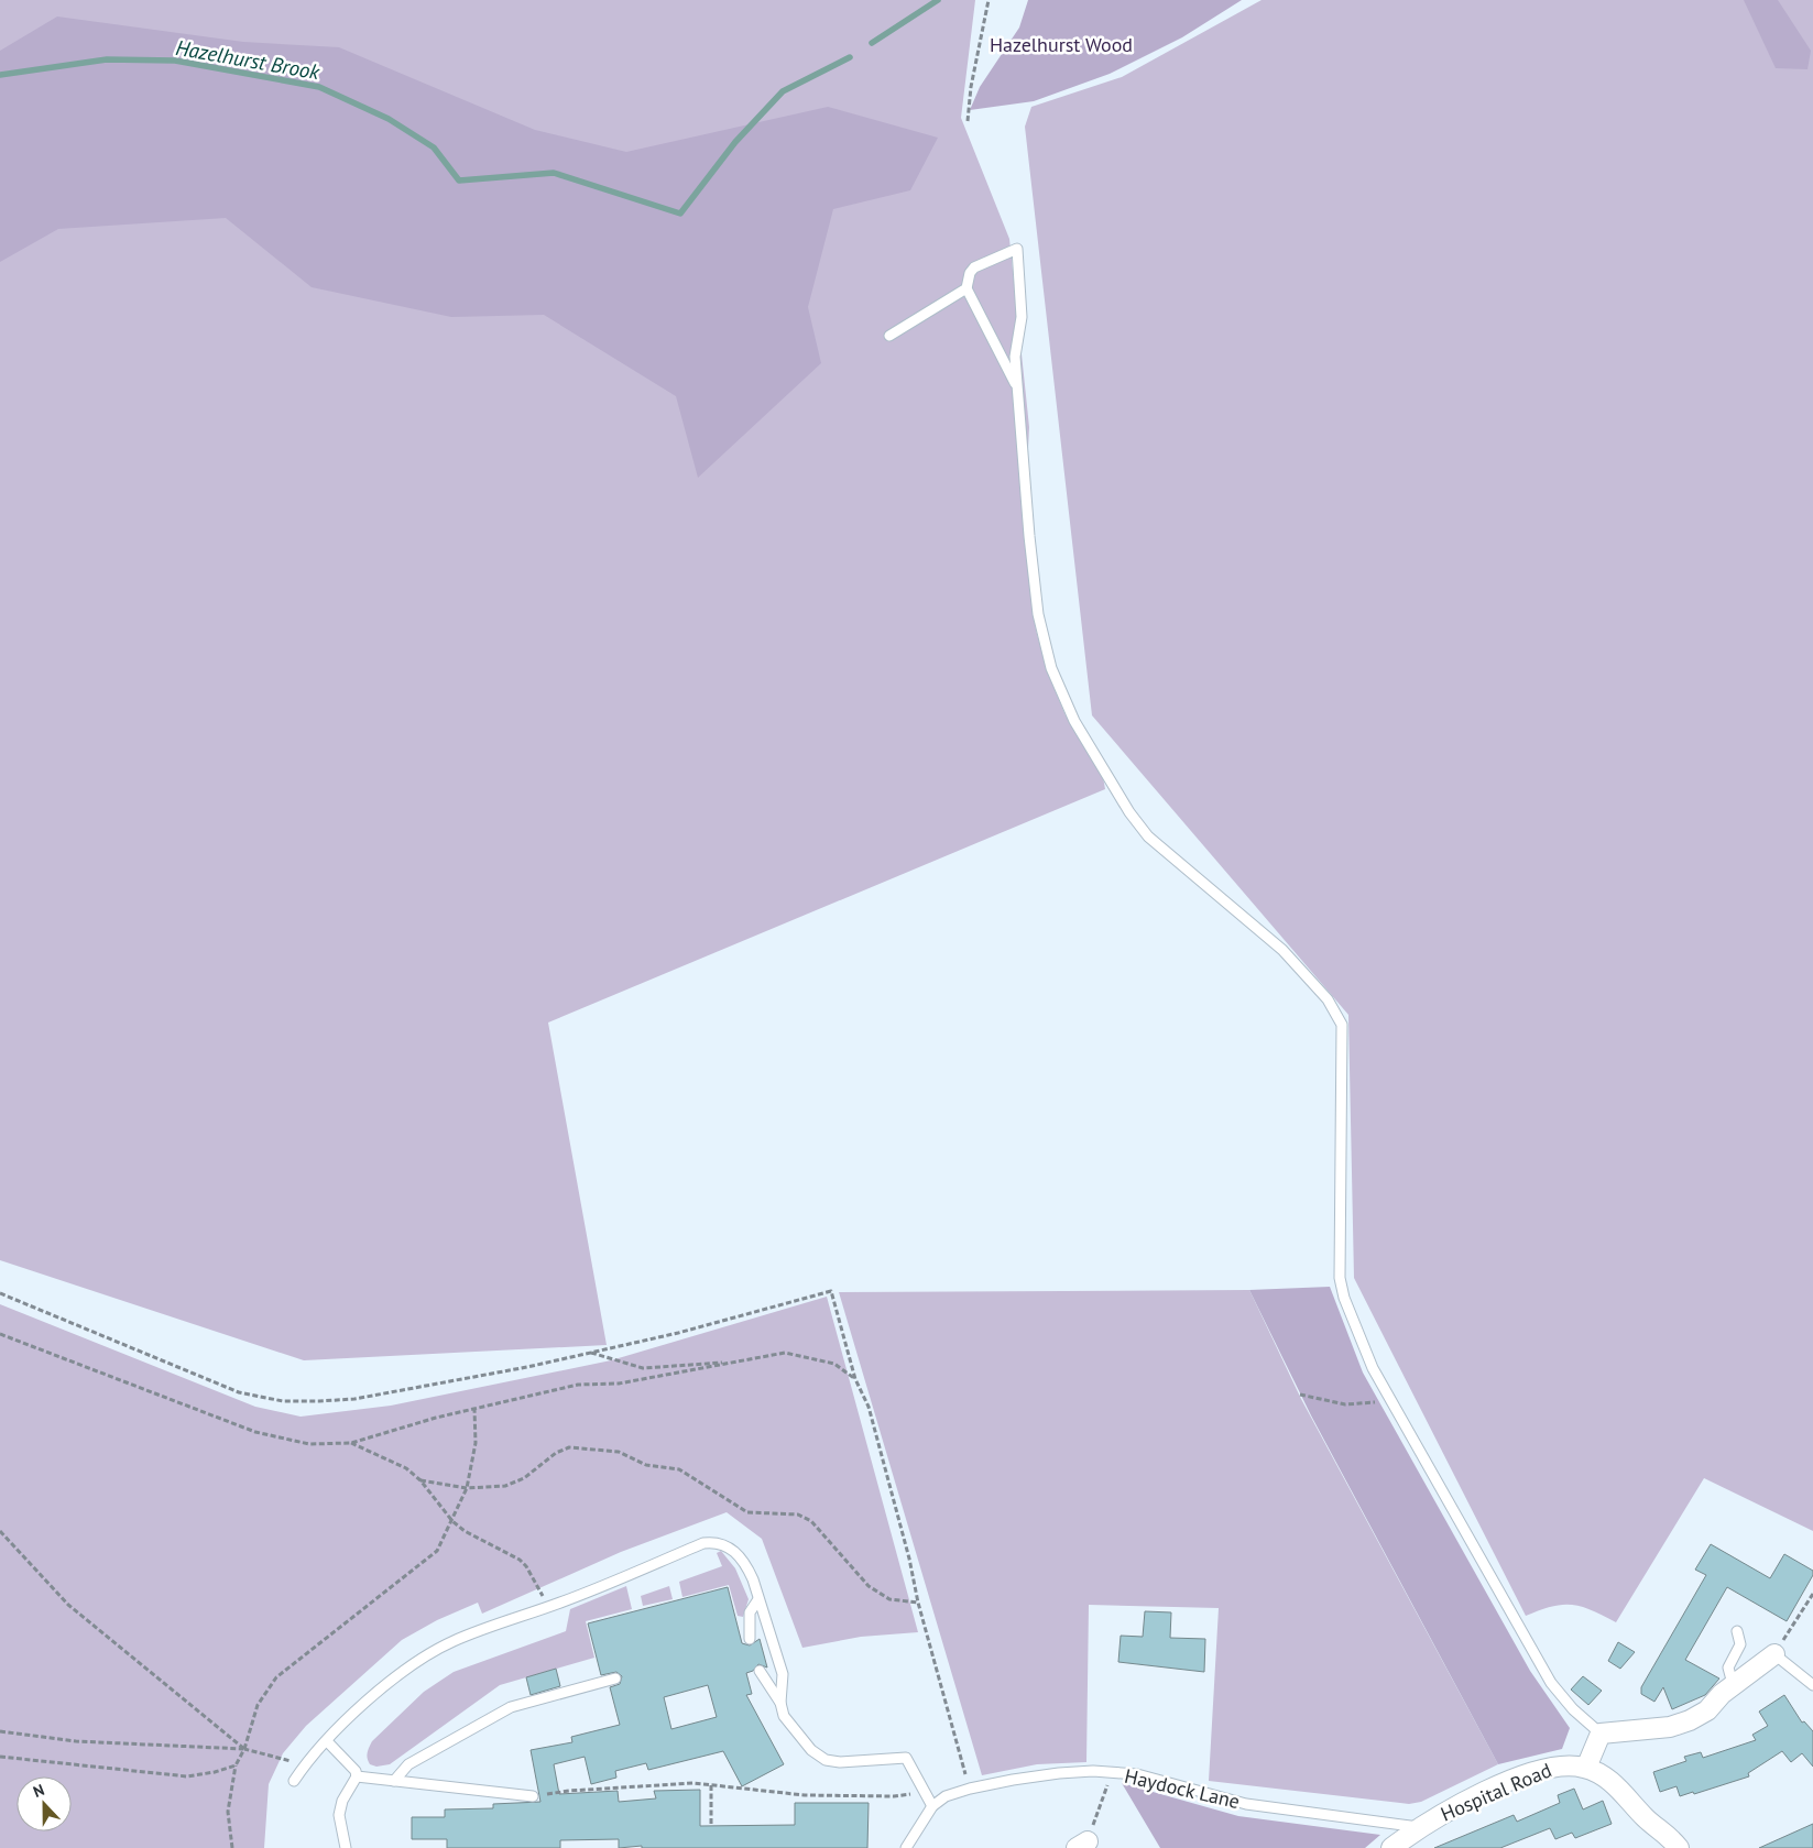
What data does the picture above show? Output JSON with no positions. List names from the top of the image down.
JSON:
{
  "streets": {
    "street": ["Hospital Road"],
    "lane": ["Haydock Lane"]
  },
  "crossings": [
    ["Haydock Lane", "Hospital Road"]
  ],
  "water": ["Hazelhurst Brook"],
  "parks": ["Hazelhurst Wood"],
  "north": "top"
}
